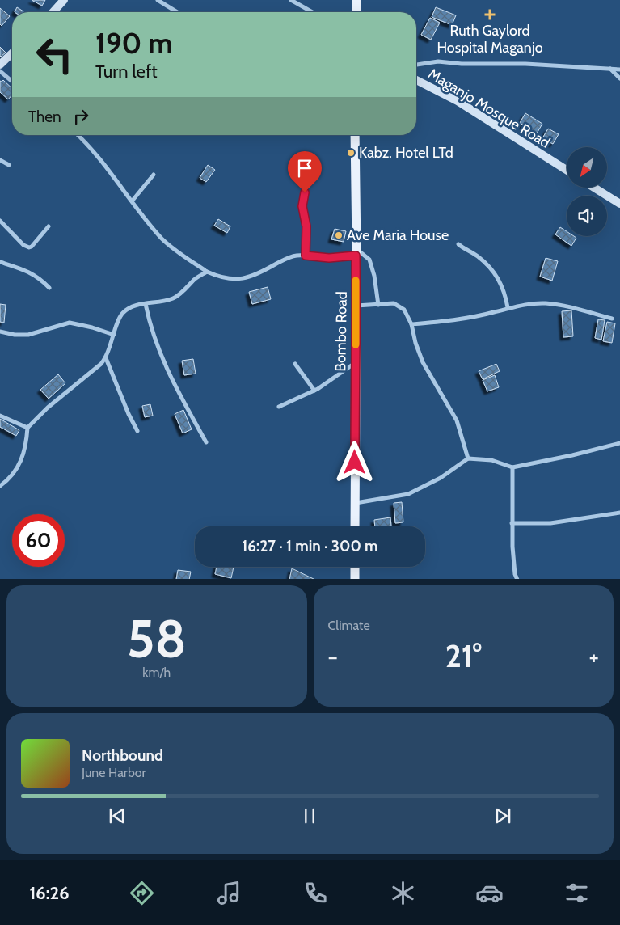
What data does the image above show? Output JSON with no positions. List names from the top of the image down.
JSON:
{
  "streets": {
    "main road": ["Bombo Road"],
    "street": ["Maganjo Mosque Road"]
  },
  "places": {
    "health": ["Ruth Gaylord Hospital Maganjo"],
    "other": ["Kabz. Hotel LTd", "Ave Maria House"]
  },
  "north": "bottom left",
  "page": {
    "turn": ["190 m", "Turn left"],
    "then": "Then",
    "limit": "60",
    "trip": "16:27 · 1 min · 300 m",
    "tile": [
      ["58", "km/h"],
      "Climate"
    ],
    "heat": ["−", "21°", "+"],
    "song": ["Northbound", "June Harbor"],
    "tabs": "16:26"
  }
}
